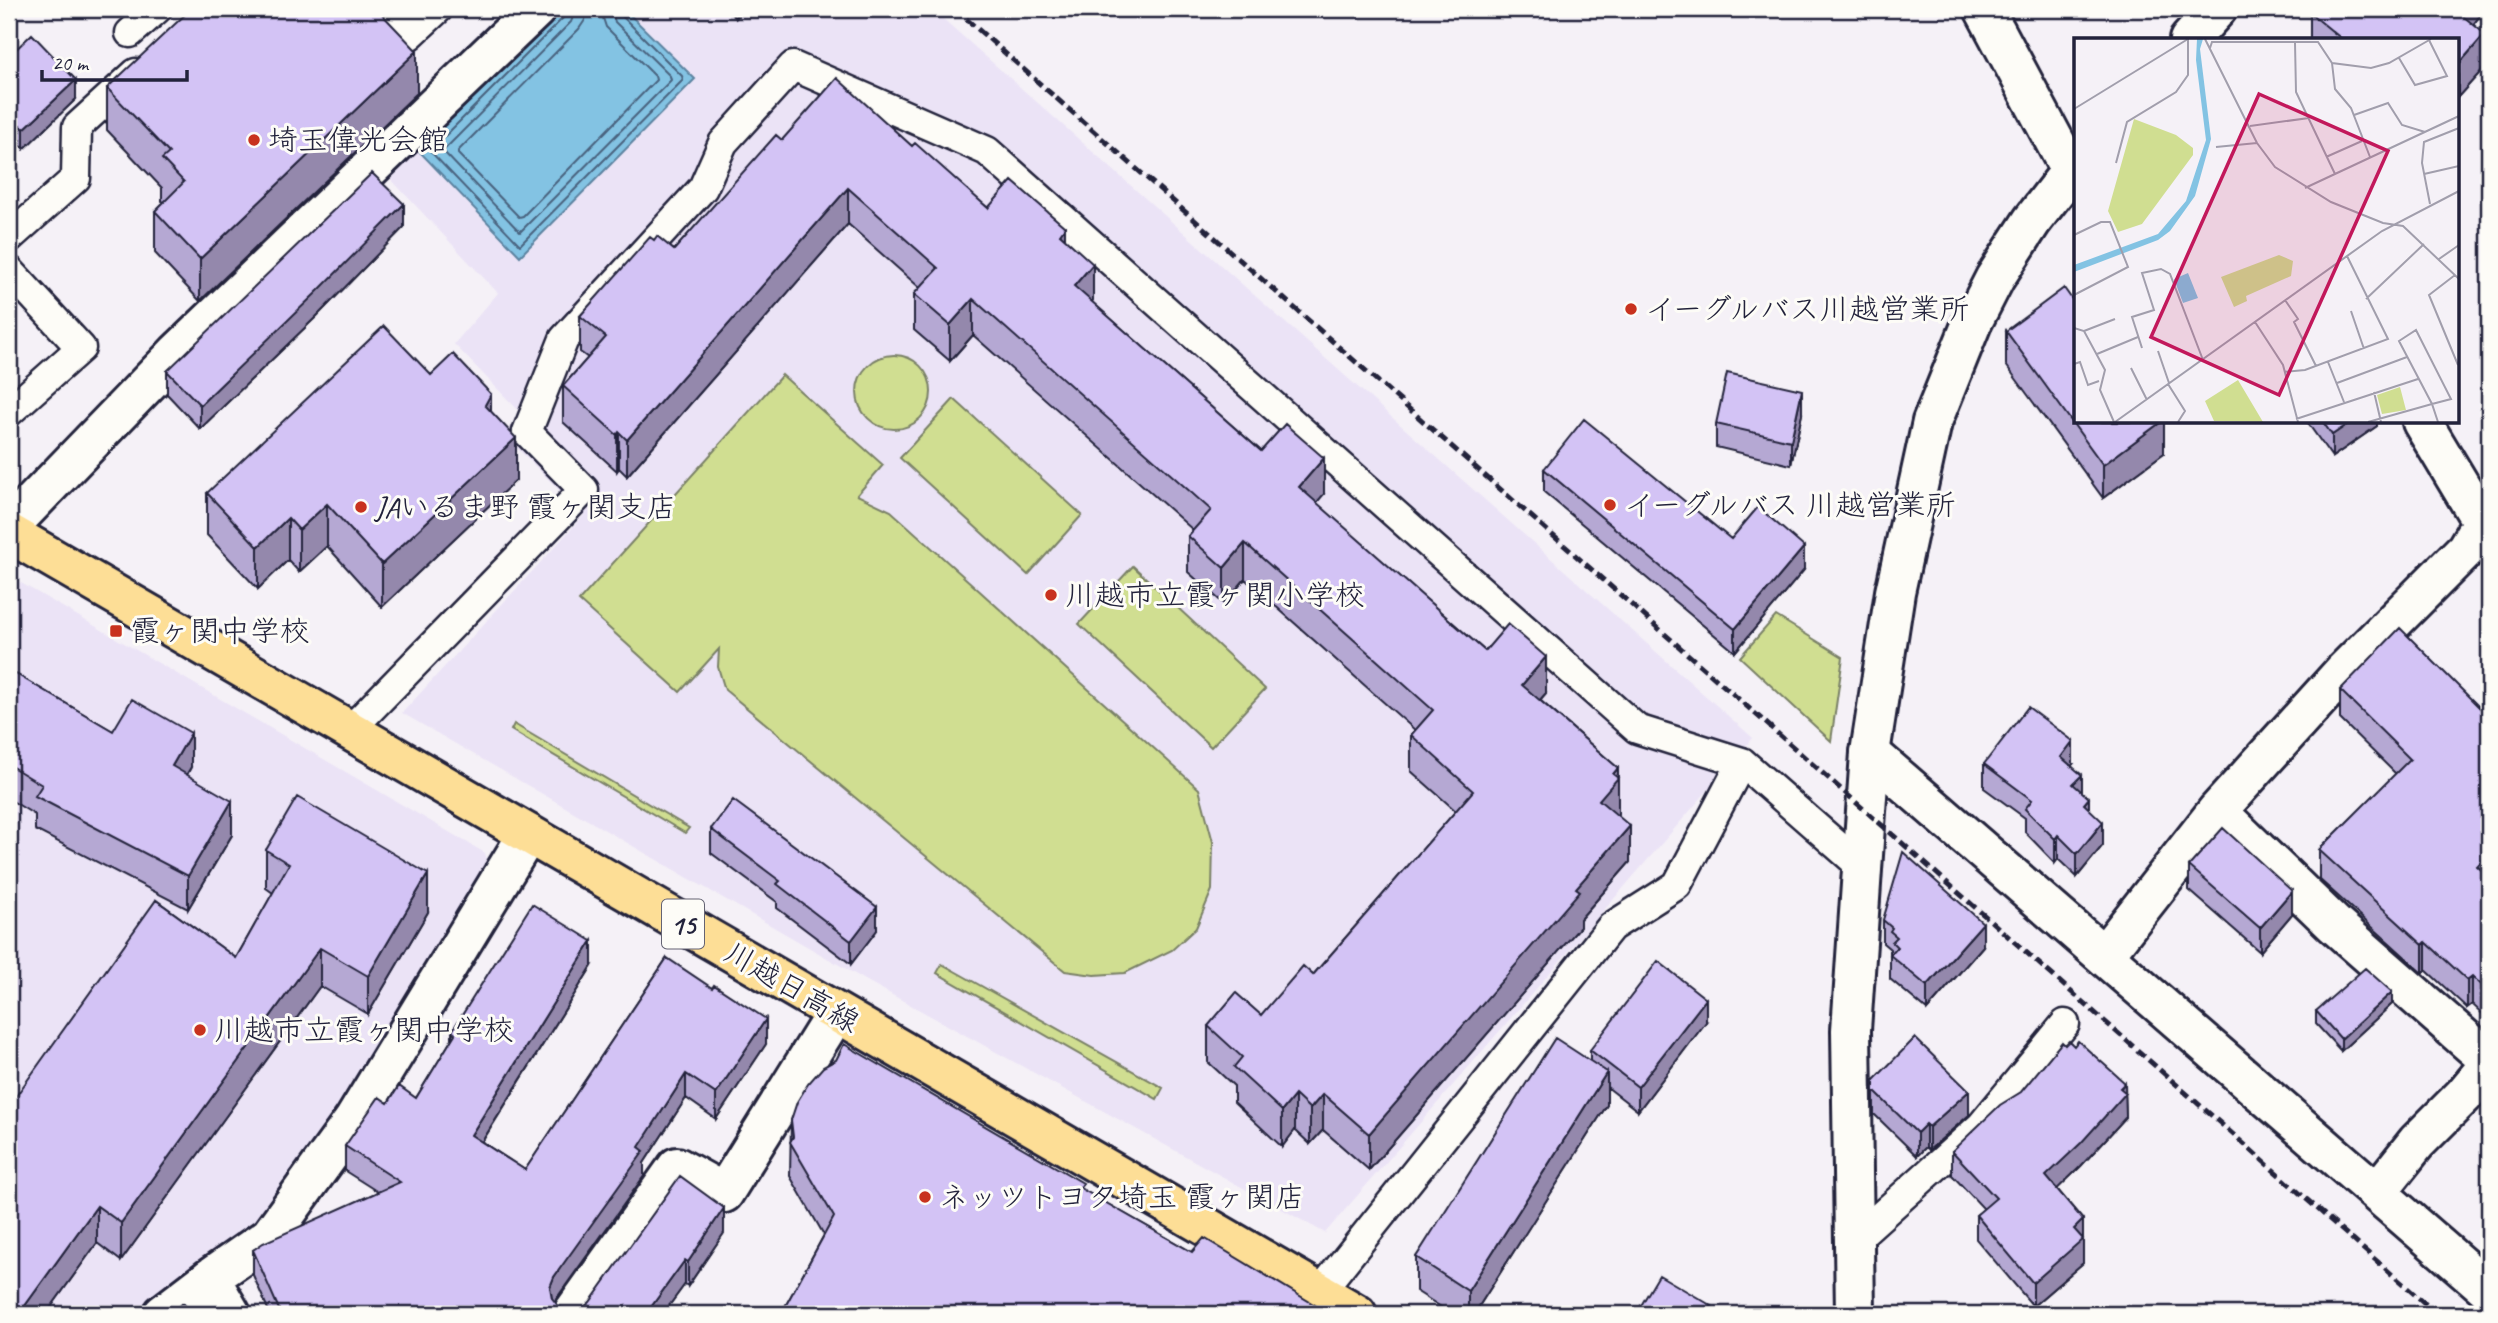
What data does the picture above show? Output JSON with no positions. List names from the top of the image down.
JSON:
{
  "streets": {
    "main road": ["15", "川越日高線"]
  },
  "places": {
    "other": [
      "埼玉偉光会館",
      "イーグルバス川越営業所",
      "イーグルバス 川越営業所",
      "JAいるま野 霞ヶ関支店",
      "川越市立霞ヶ関小学校",
      "川越市立霞ヶ関中学校",
      "ネッツトヨタ埼玉 霞ヶ関店"
    ],
    "transit": ["霞ヶ関中学校"]
  },
  "scale_bar": "20 m"
}
